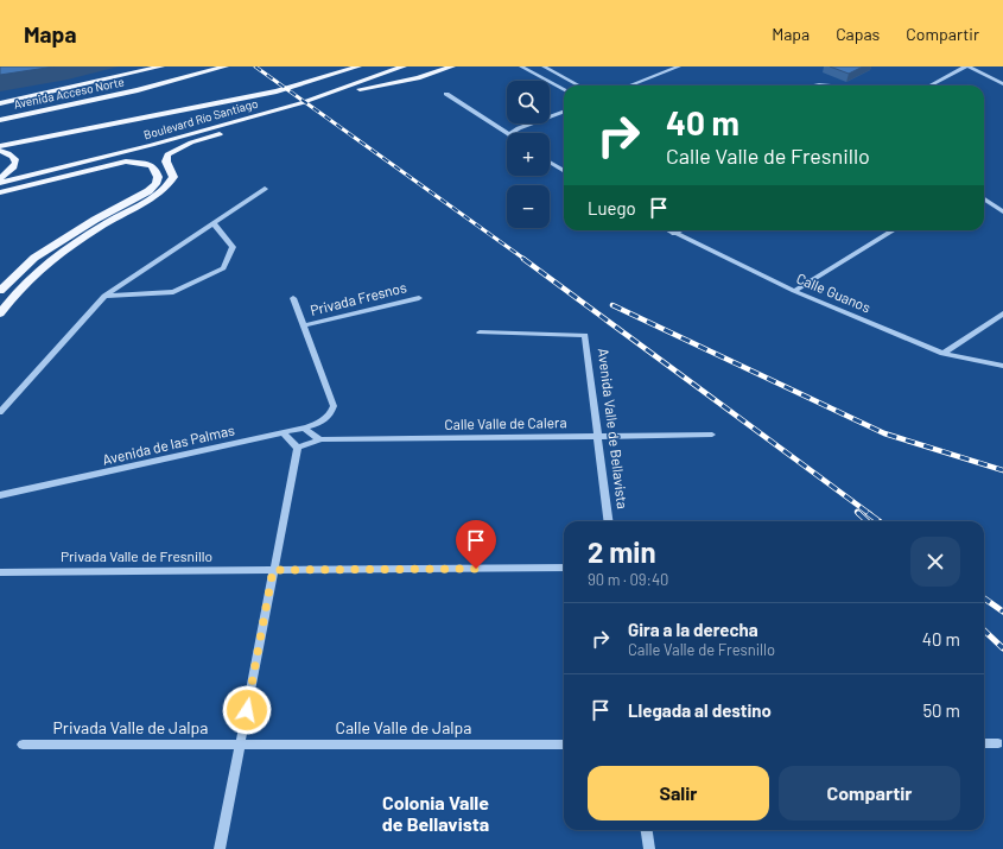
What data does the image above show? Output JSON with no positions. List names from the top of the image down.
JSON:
{
  "streets": {
    "main road": ["Avenida Acceso Norte", "Boulevard Río Santiago"],
    "street": [
      "Calle Guanos",
      "Privada Fresnos",
      "Calle Valle de Calera",
      "Avenida Valle de Bellavista",
      "Avenida de las Palmas",
      "Privada Valle de Fresnillo",
      "Privada Valle de Jalpa",
      "Calle Valle de Jalpa"
    ]
  },
  "crossings": [
    ["Privada Fresnos", "Avenida de las Palmas"],
    ["Calle Valle de Calera", "Avenida Valle de Bellavista"],
    ["Privada Valle de Jalpa", "Calle Valle de Jalpa"]
  ],
  "districts": ["Colonia Valle de Bellavista"],
  "page": {
    "header": "Mapa",
    "nav": ["Mapa", "Capas", "Compartir"],
    "map_buttons": ["+", "−"],
    "turn": ["40 m", "Calle Valle de Fresnillo"],
    "then": "Luego",
    "heading": ["2 min", "90 m · 09:40"],
    "list": [
      {
        "name": "Gira a la derecha",
        "note": "Calle Valle de Fresnillo",
        "value": "40 m"
      },
      {
        "name": "Llegada al destino",
        "value": "50 m"
      }
    ],
    "buttons": ["Salir", "Compartir"]
  }
}
